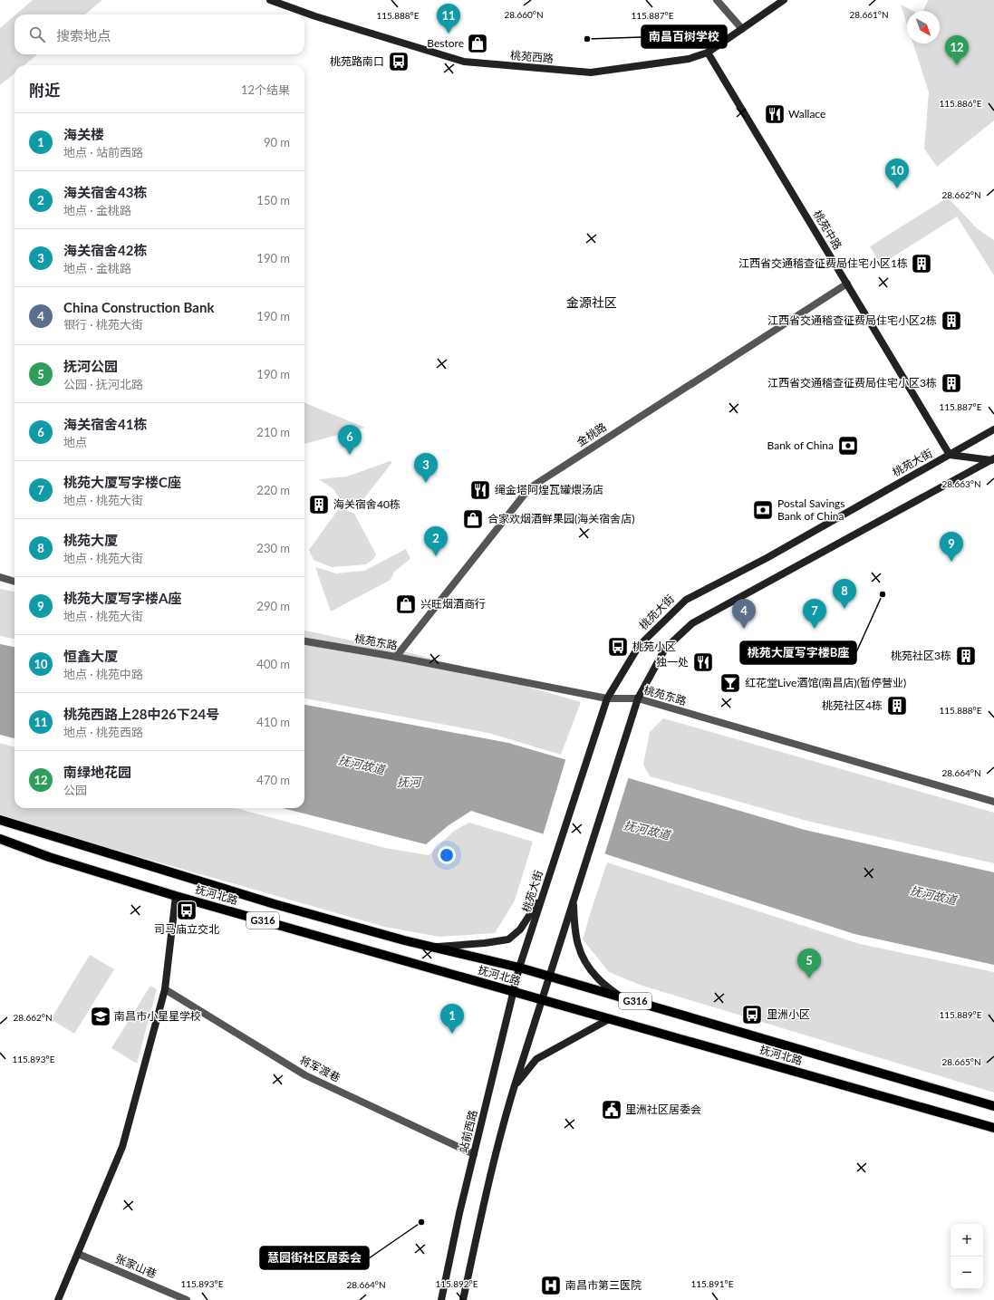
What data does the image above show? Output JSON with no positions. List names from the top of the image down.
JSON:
{
  "streets": {
    "main road": [
      "桃苑西路",
      "桃苑中路",
      "桃苑大街",
      "抚河北路",
      "G316",
      "站前西路"
    ],
    "street": [
      "金桃路",
      "桃苑东路",
      "将军渡巷",
      "张家山巷"
    ]
  },
  "crossings": [
    ["桃苑西路", "桃苑中路"],
    ["桃苑中路", "金桃路"],
    ["桃苑中路", "桃苑大街"],
    ["金桃路", "桃苑东路"],
    ["桃苑大街", "桃苑东路"],
    ["桃苑大街", "抚河北路"],
    ["桃苑大街", "站前西路"],
    ["抚河北路", "站前西路"],
    ["将军渡巷", "站前西路"]
  ],
  "districts": ["金源社区"],
  "water": ["抚河故道", "抚河"],
  "places": {
    "other": ["南昌百树学校", "桃苑大厦写字楼B座", "慧园街社区居委会"],
    "shop": ["Bestore", "合家欢烟酒鲜果园(海关宿舍店)", "兴旺烟酒商行"],
    "bus stop": [
      "桃苑路南口",
      "桃苑小区",
      "司马庙立交北",
      "里洲小区"
    ],
    "restaurant": ["Wallace", "绳金塔阿煌瓦罐煨汤店", "独一处"],
    "building": [
      "江西省交通稽查征费局住宅小区1栋",
      "江西省交通稽查征费局住宅小区2栋",
      "江西省交通稽查征费局住宅小区3栋",
      "海关宿舍40栋",
      "桃苑社区3栋",
      "桃苑社区4栋"
    ],
    "bank": ["Bank of China", "Postal Savings Bank of China"],
    "bar": ["红花堂Live酒馆(南昌店)(暂停营业)"],
    "school or university": ["南昌市小星星学校"],
    "public building": ["里洲社区居委会"],
    "hospital": ["南昌市第三医院"]
  },
  "north": "bottom right",
  "page": {
    "pins": [
      "11",
      "12",
      "10",
      "6",
      "3",
      "2",
      "9",
      "8",
      "4",
      "7",
      "5",
      "1"
    ],
    "search": "搜索地点",
    "heading": ["附近", "12个结果"],
    "list": [
      {
        "mark": "1",
        "name": "海关楼",
        "note": "地点 · 站前西路",
        "value": "90 m"
      },
      {
        "mark": "2",
        "name": "海关宿舍43栋",
        "note": "地点 · 金桃路",
        "value": "150 m"
      },
      {
        "mark": "3",
        "name": "海关宿舍42栋",
        "note": "地点 · 金桃路",
        "value": "190 m"
      },
      {
        "mark": "4",
        "name": "China Construction Bank",
        "note": "银行 · 桃苑大街",
        "value": "190 m"
      },
      {
        "mark": "5",
        "name": "抚河公园",
        "note": "公园 · 抚河北路",
        "value": "190 m"
      },
      {
        "mark": "6",
        "name": "海关宿舍41栋",
        "note": "地点",
        "value": "210 m"
      },
      {
        "mark": "7",
        "name": "桃苑大厦写字楼C座",
        "note": "地点 · 桃苑大街",
        "value": "220 m"
      },
      {
        "mark": "8",
        "name": "桃苑大厦",
        "note": "地点 · 桃苑大街",
        "value": "230 m"
      },
      {
        "mark": "9",
        "name": "桃苑大厦写字楼A座",
        "note": "地点 · 桃苑大街",
        "value": "290 m"
      },
      {
        "mark": "10",
        "name": "恒鑫大厦",
        "note": "地点 · 桃苑中路",
        "value": "400 m"
      },
      {
        "mark": "11",
        "name": "桃苑西路上28中26下24号",
        "note": "地点 · 桃苑西路",
        "value": "410 m"
      },
      {
        "mark": "12",
        "name": "南绿地花园",
        "note": "公园",
        "value": "470 m"
      }
    ],
    "map_buttons": ["+", "−"]
  },
  "coordinates": [
    "28.660°N",
    "28.661°N",
    "115.887°E",
    "115.888°E",
    "115.886°E",
    "28.662°N",
    "28.663°N",
    "28.664°N",
    "115.889°E",
    "115.893°E",
    "28.665°N",
    "115.892°E",
    "115.891°E"
  ]
}
